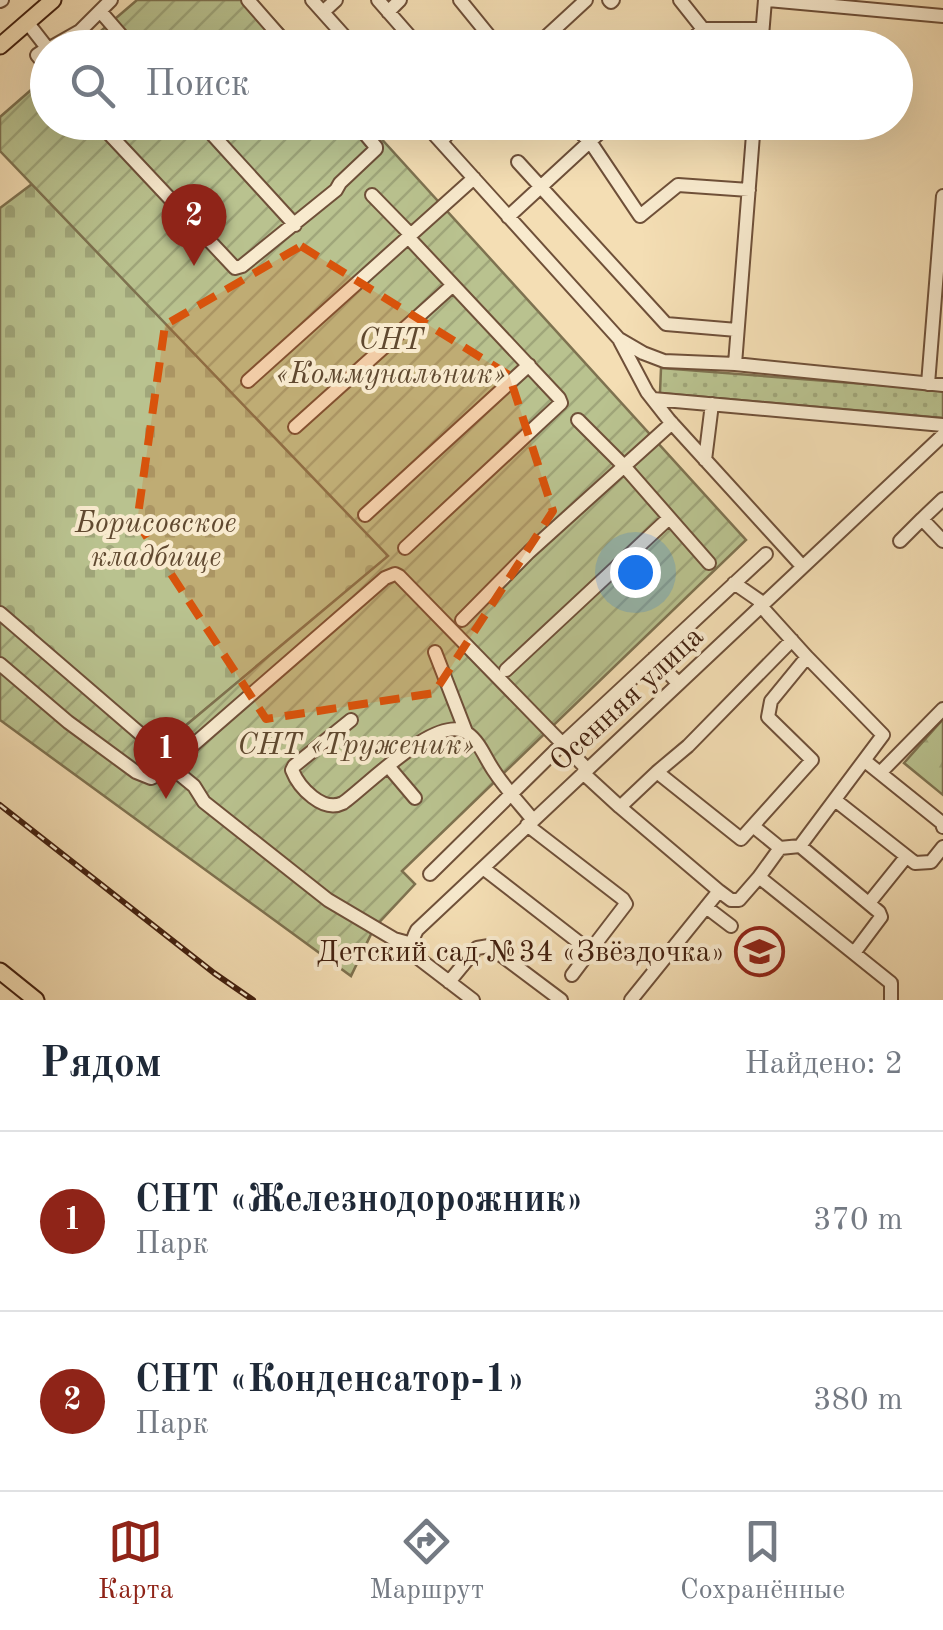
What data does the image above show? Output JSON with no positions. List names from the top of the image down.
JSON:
{
  "streets": {
    "street": ["Осенняя улица"]
  },
  "parks": ["СНТ «Коммунальник»", "Борисовское кладбище", "СНТ «Труженик»"],
  "places": {
    "school or university": ["Детский сад №34 «Звёздочка»"]
  },
  "page": {
    "search": "Поиск",
    "pins": ["2", "1"],
    "heading": ["Рядом", "Найдено: 2"],
    "list": [
      {
        "mark": "1",
        "name": "СНТ «Железнодорожник»",
        "note": "Парк",
        "value": "370 m"
      },
      {
        "mark": "2",
        "name": "СНТ «Конденсатор-1»",
        "note": "Парк",
        "value": "380 m"
      }
    ],
    "nav": ["Карта", "Маршрут", "Сохранённые"]
  }
}
